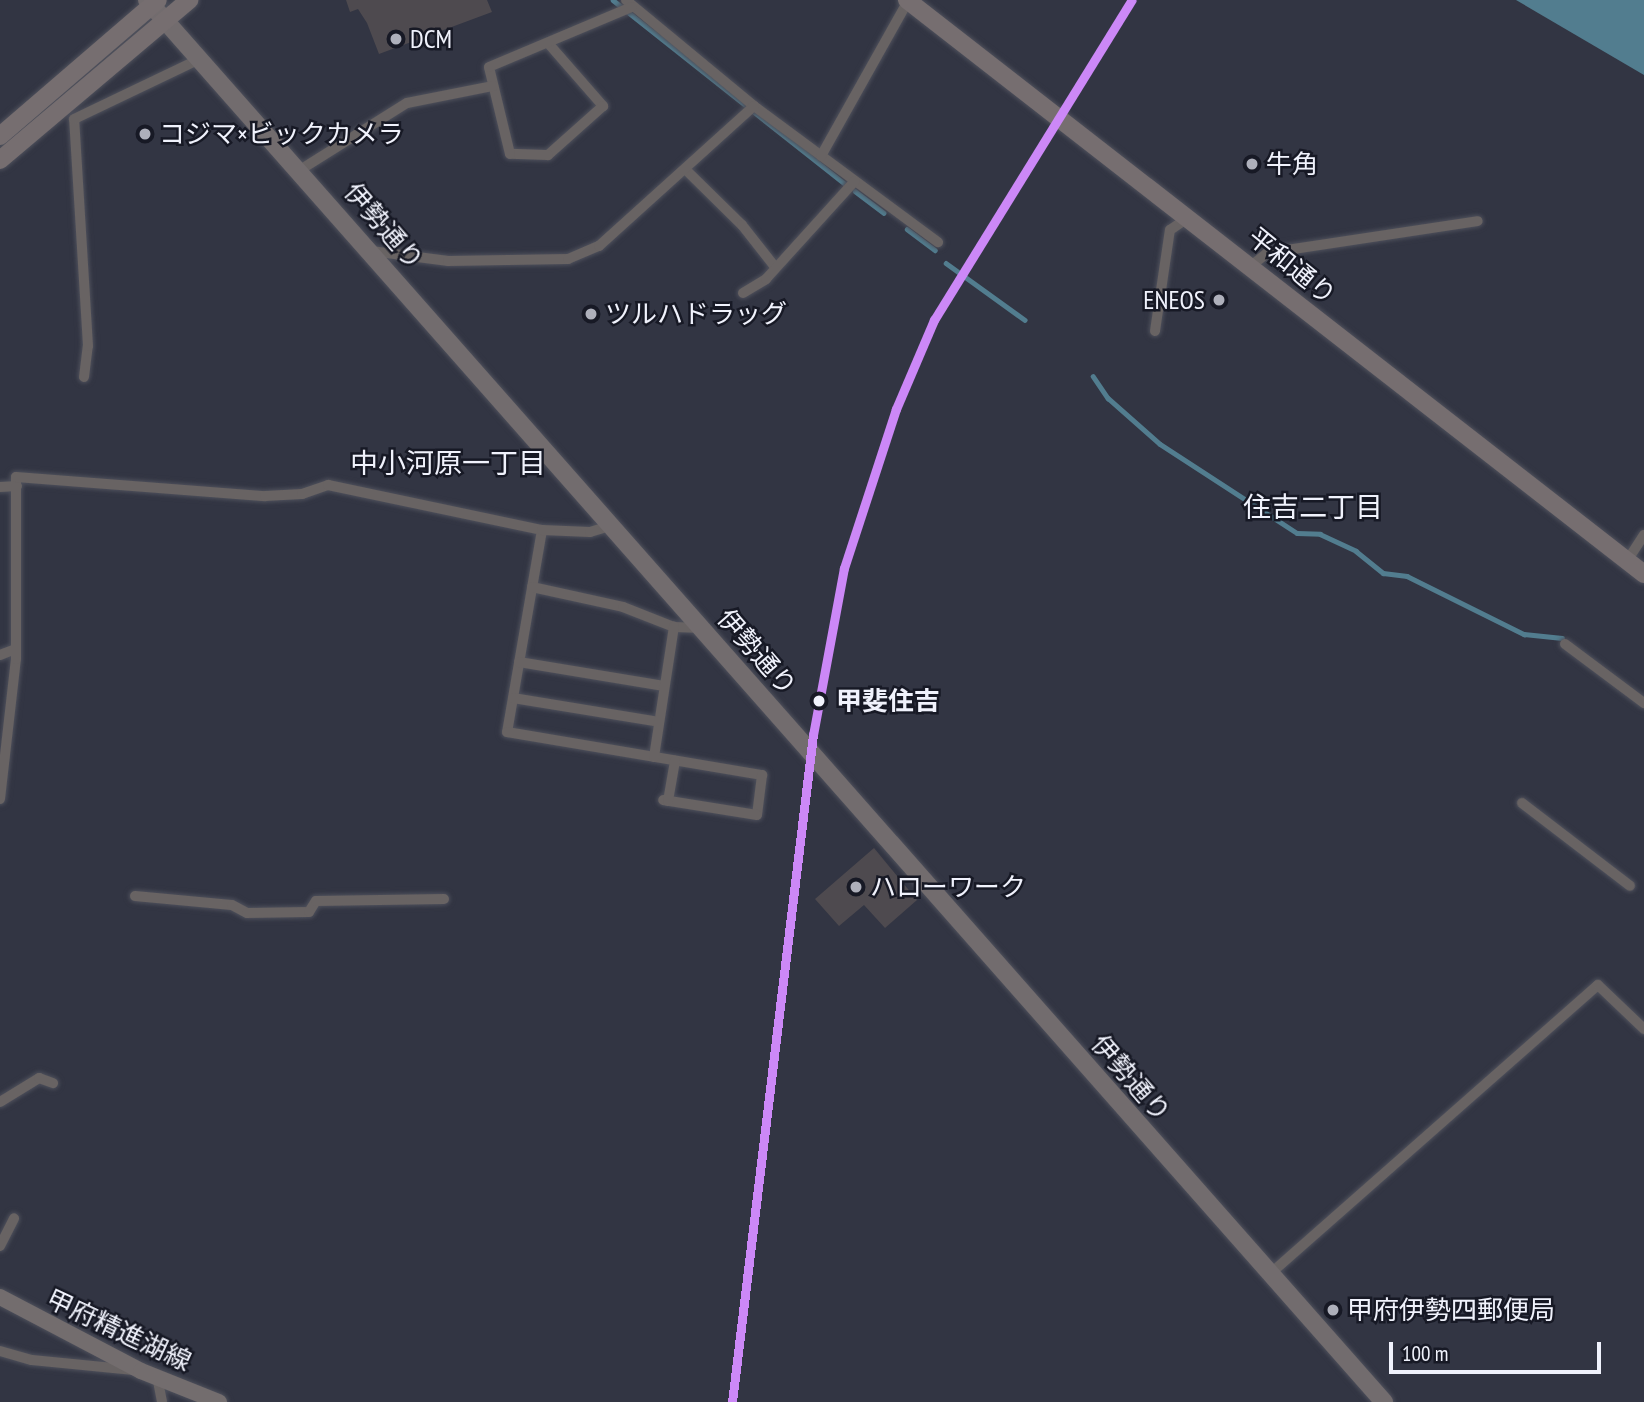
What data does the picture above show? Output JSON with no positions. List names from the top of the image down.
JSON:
{
  "streets": {
    "highway": ["平和通り"],
    "main road": ["伊勢通り", "甲府精進湖線"]
  },
  "districts": ["中小河原一丁目", "住吉二丁目"],
  "places": [
    "DCM",
    "コジマ×ビックカメラ",
    "牛角",
    "ENEOS",
    "ツルハドラッグ",
    "甲斐住吉",
    "ハローワーク",
    "甲府伊勢四郵便局"
  ],
  "scale_bar": "100 m"
}
